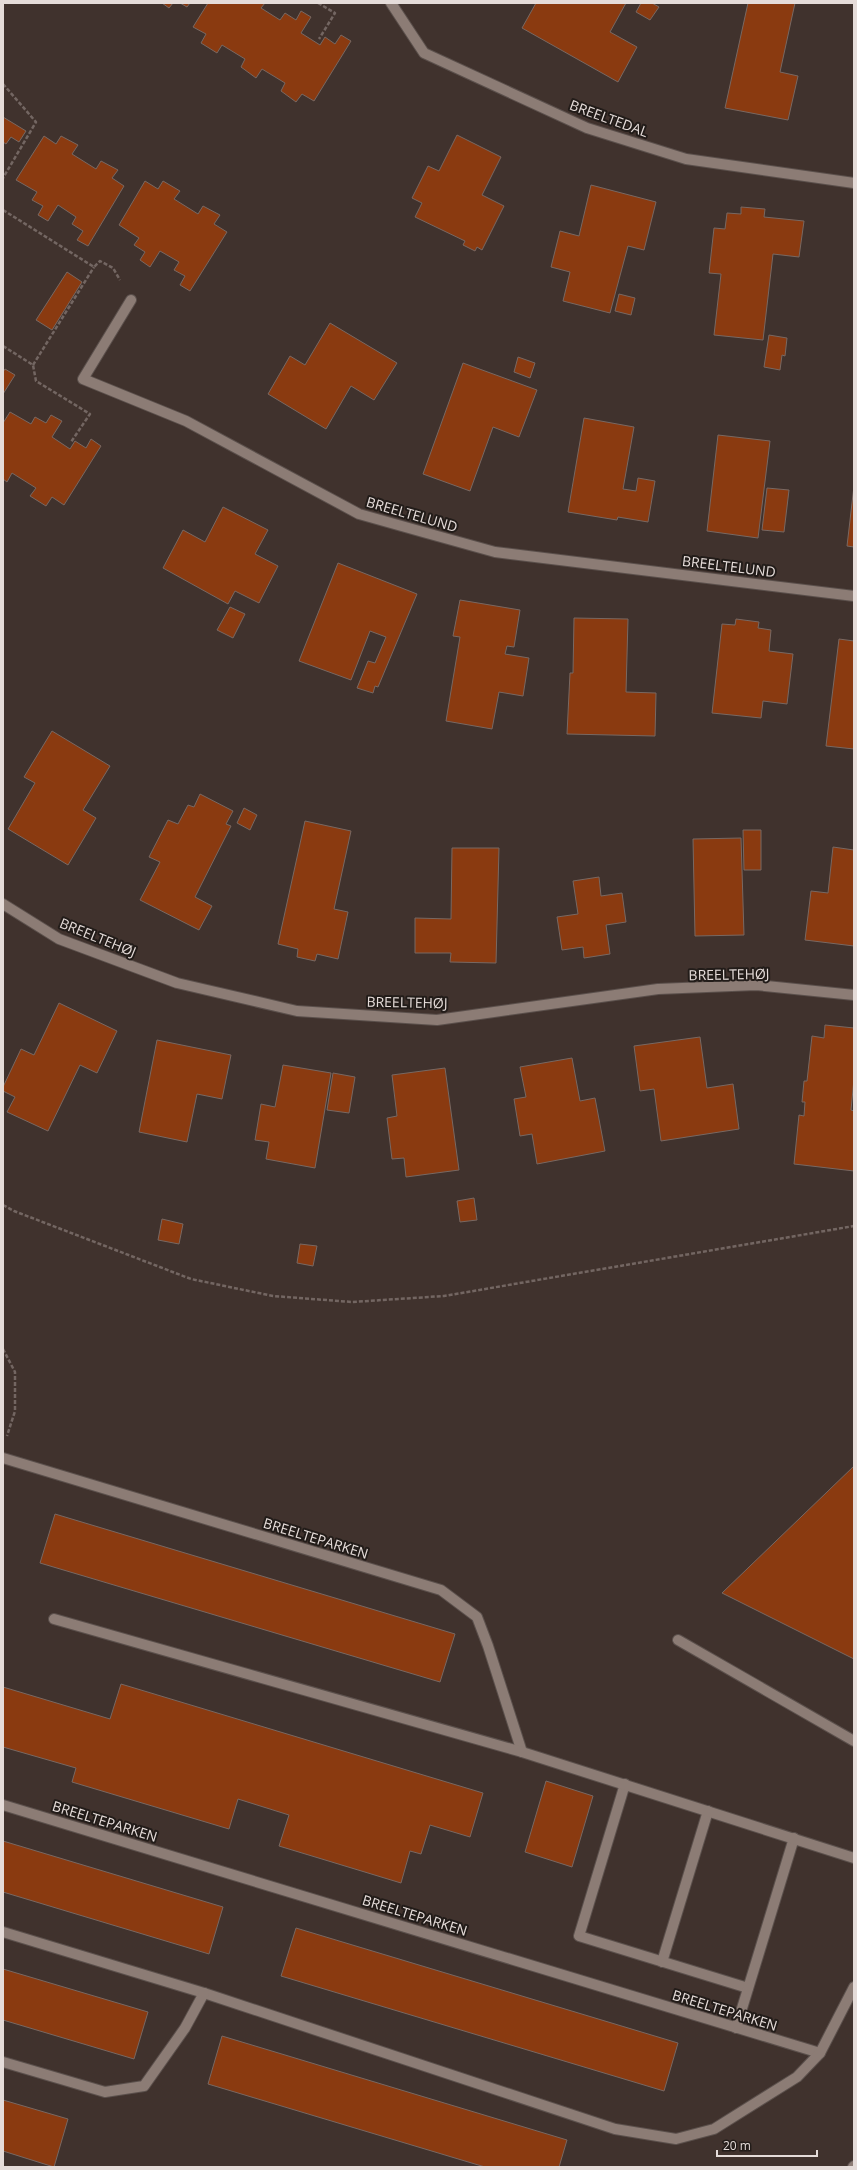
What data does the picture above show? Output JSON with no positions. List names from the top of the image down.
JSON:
{
  "streets": {
    "street": [
      "BREELTEDAL",
      "BREELTELUND",
      "BREELTEHØJ",
      "BREELTEPARKEN"
    ]
  },
  "scale_bar": "20 m"
}
